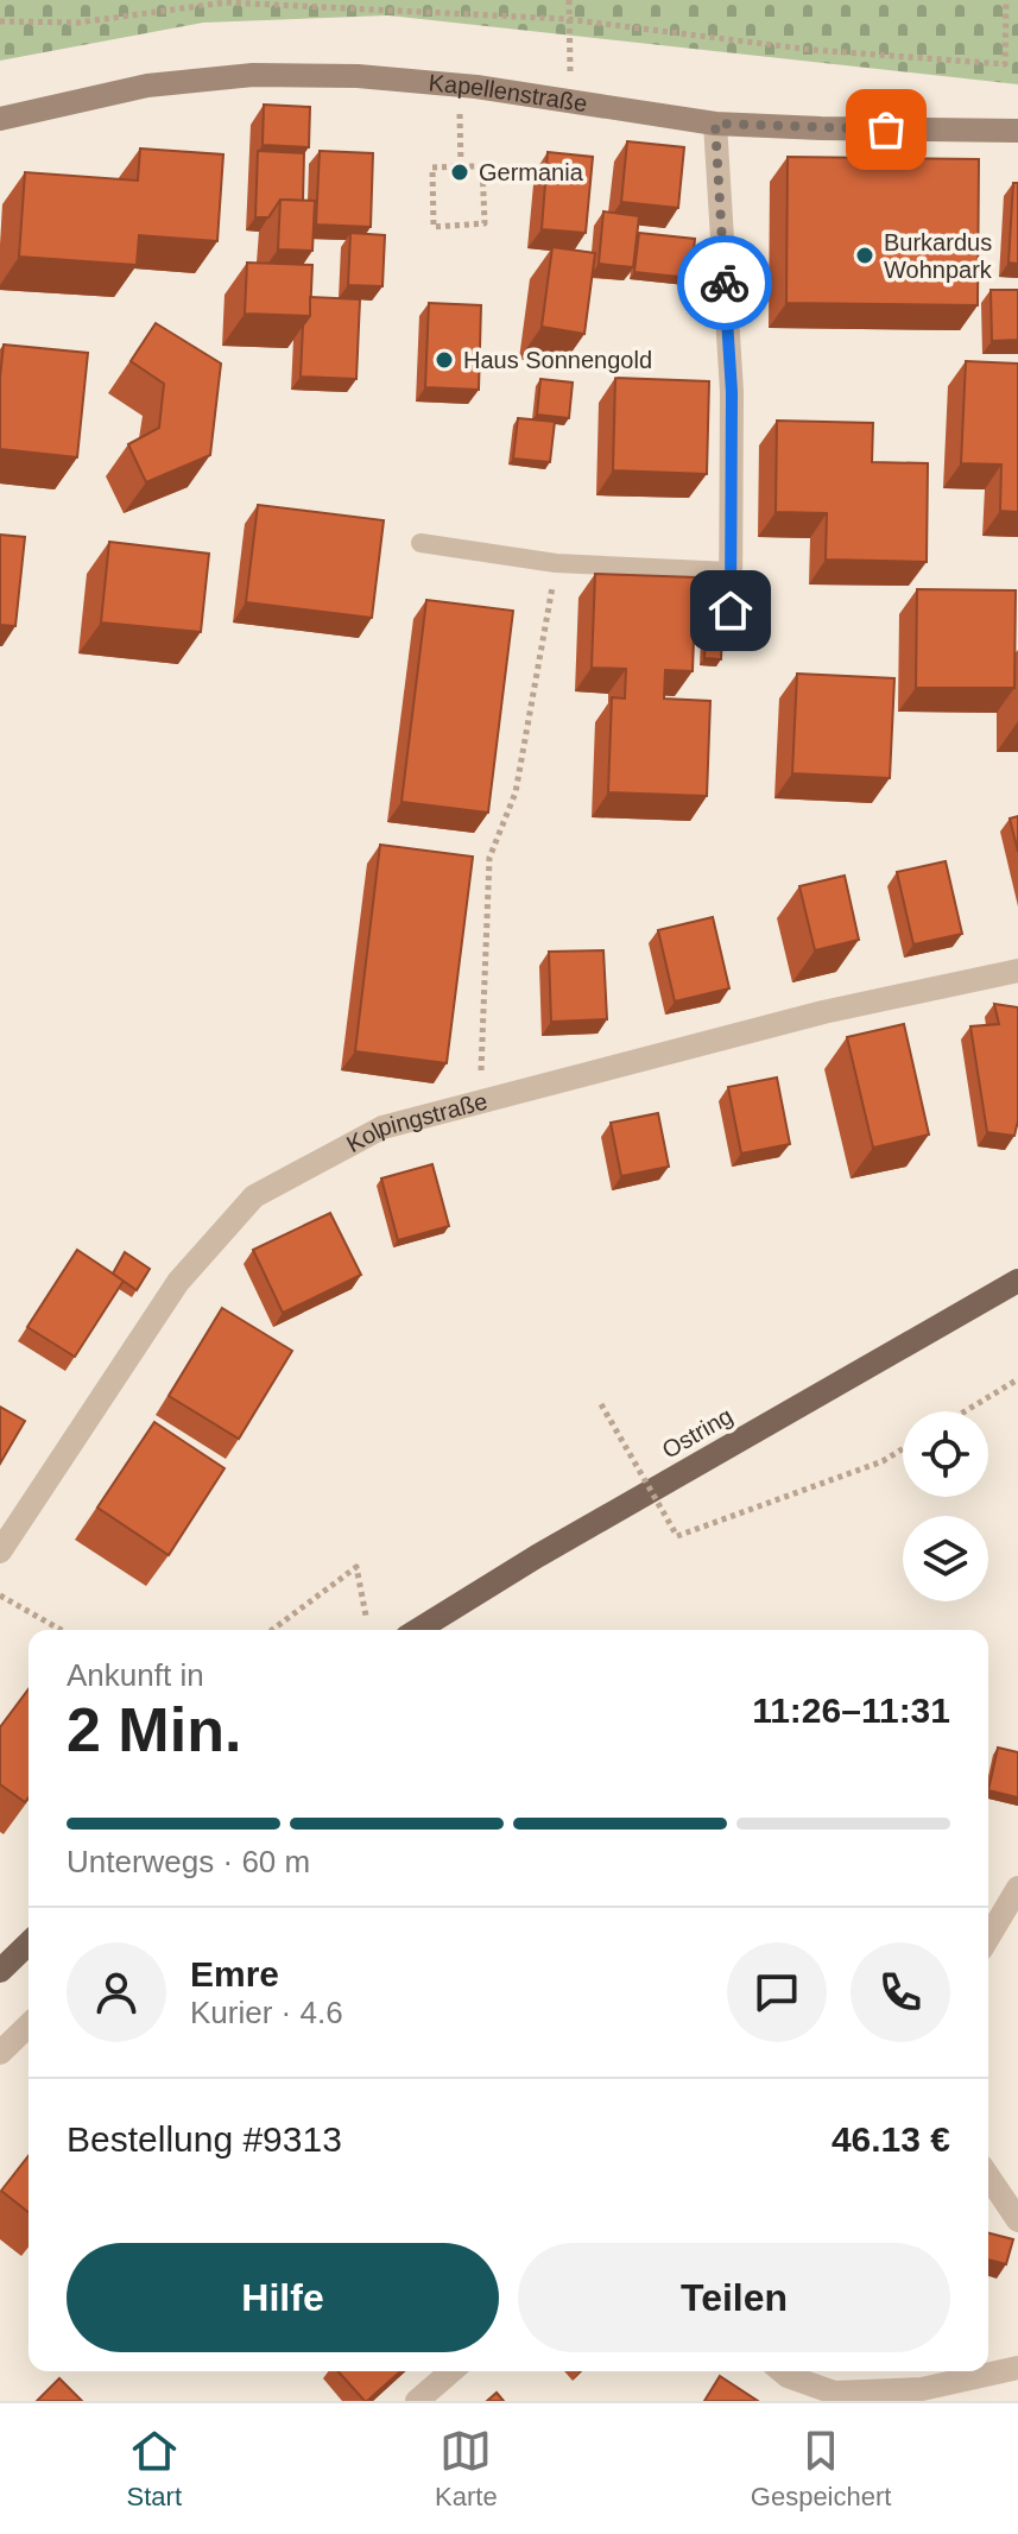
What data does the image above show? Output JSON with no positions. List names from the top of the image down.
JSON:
{
  "streets": {
    "main road": ["Ostring"],
    "street": ["Kapellenstraße", "Kolpingstraße"]
  },
  "places": ["Germania", "Burkardus Wohnpark", "Haus Sonnengold"],
  "page": {
    "heading": ["2 Min.", "Ankunft in", "11:26–11:31"],
    "panel": [
      "Emre",
      "Kurier · 4.6",
      "Bestellung #9313",
      "46.13 €"
    ],
    "bar": "Unterwegs · 60 m",
    "buttons": ["Hilfe", "Teilen"],
    "tabs": ["Start", "Karte", "Gespeichert"]
  }
}
